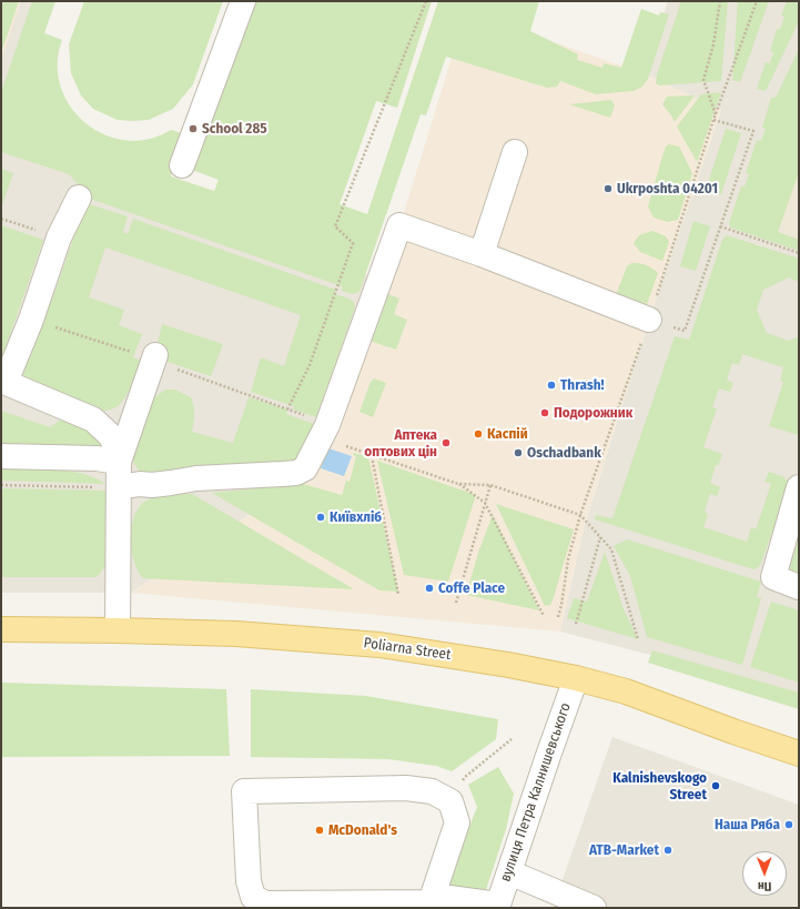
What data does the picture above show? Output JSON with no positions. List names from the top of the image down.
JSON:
{
  "streets": {
    "main road": ["Poliarna Street"],
    "street": ["вулиця Петра Калнишевського"]
  },
  "crossings": [
    ["Poliarna Street", "вулиця Петра Калнишевського"]
  ],
  "places": [
    "School 285",
    "Ukrposhta 04201",
    "Thrash!",
    "Подорожник",
    "Каспій",
    "Аптека оптових цін",
    "Oschadbank",
    "Київхліб",
    "Coffe Place",
    "Kalnishevskogo Street",
    "Наша Ряба",
    "McDonald's",
    "ATB-Market"
  ],
  "north": "bottom"
}
